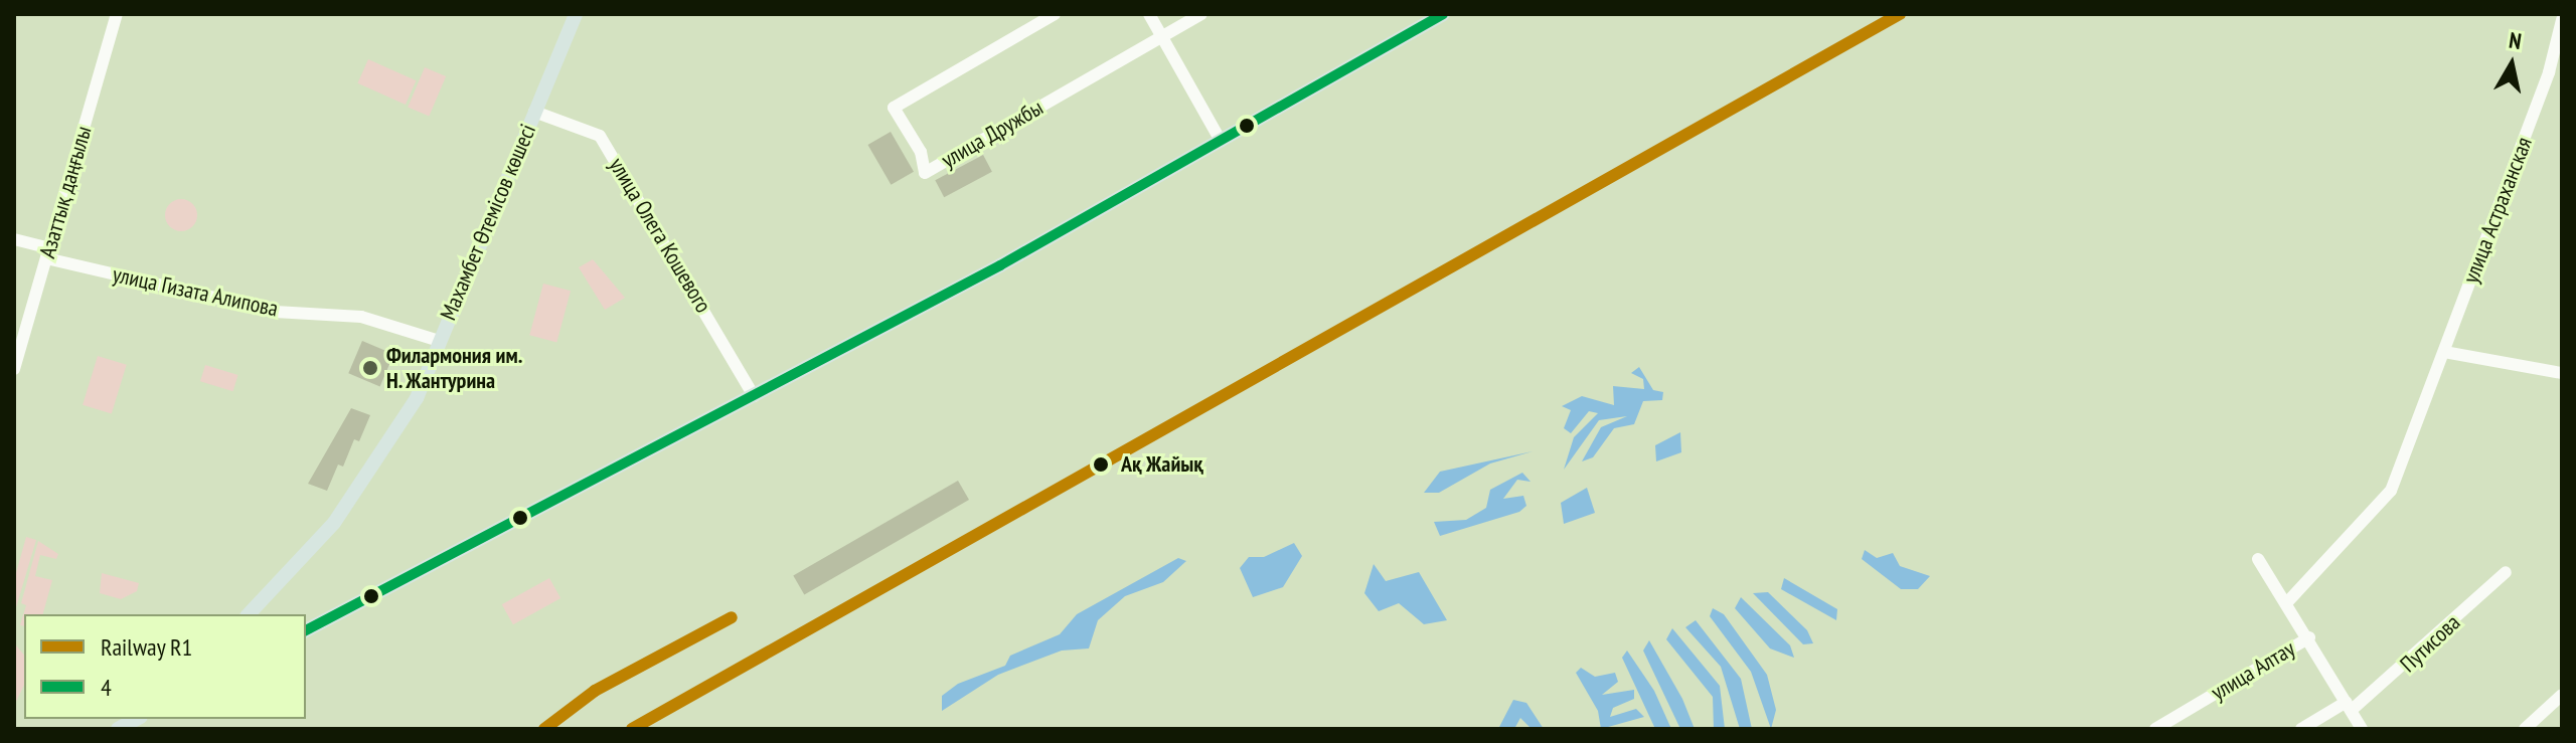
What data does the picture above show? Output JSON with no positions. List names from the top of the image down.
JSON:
{
  "streets": {
    "main road": ["Махамбет Өтемісов көшесі"],
    "street": [
      "улица Дружбы",
      "Азаттық даңғылы",
      "улица Астраханская",
      "улица Олега Кошевого",
      "улица Гизата Алипова",
      "Путисова",
      "улица Алтау"
    ]
  },
  "crossings": [
    ["Азаттық даңғылы", "улица Гизата Алипова"],
    ["Махамбет Өтемісов көшесі", "улица Олега Кошевого"],
    ["Махамбет Өтемісов көшесі", "улица Гизата Алипова"]
  ],
  "places": ["Филармония им. Н. Жантурина", "Ақ Жайық"],
  "lines": ["rail line R1", "transit line 4"],
  "legend": ["Railway R1", "4"],
  "north": "top"
}
